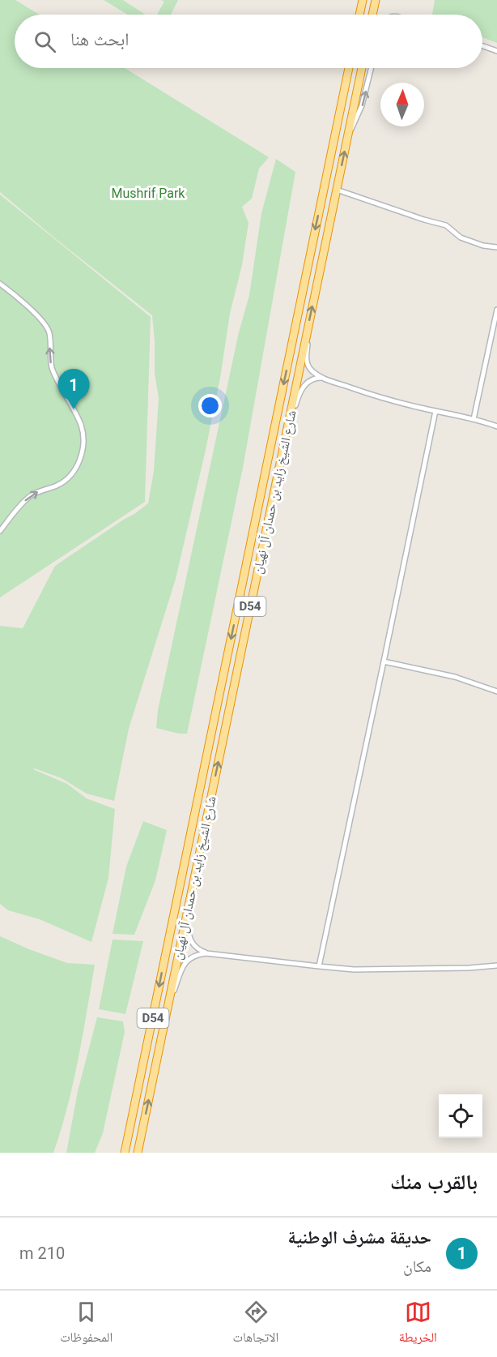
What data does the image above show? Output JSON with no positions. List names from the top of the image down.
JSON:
{
  "streets": {
    "highway": ["شارع الشيخ زايد بن حمدان آل نهيان", "D54"]
  },
  "parks": ["Mushrif Park"],
  "north": "top",
  "page": {
    "search": "ابحث هنا",
    "pins": "1",
    "heading": "بالقرب منك",
    "list": [
      {
        "mark": "1",
        "name": "حديقة مشرف الوطنية",
        "note": "مكان",
        "value": "210 m"
      }
    ],
    "nav": ["الخريطة", "الاتجاهات", "المحفوظات"]
  }
}
